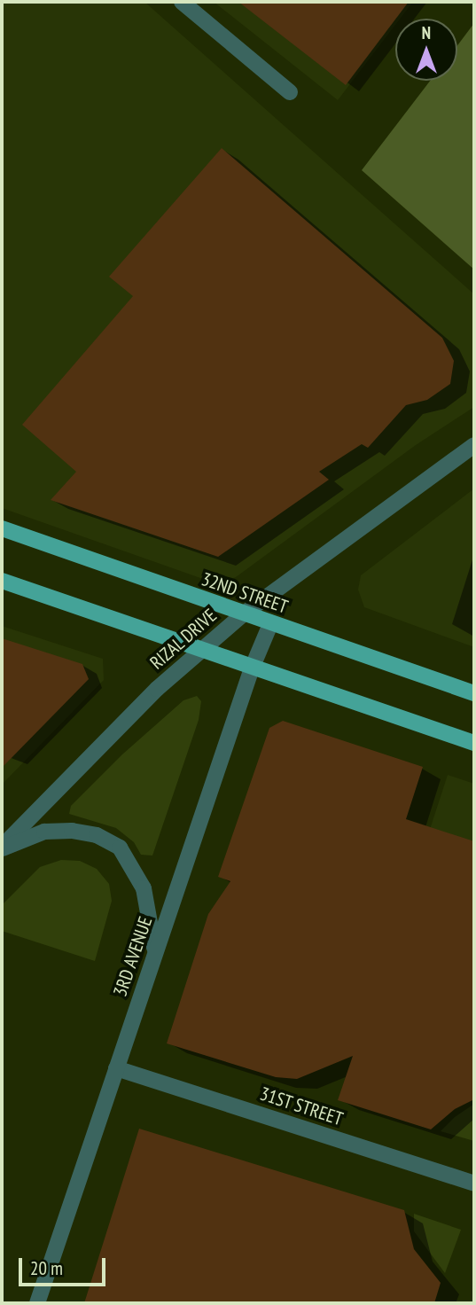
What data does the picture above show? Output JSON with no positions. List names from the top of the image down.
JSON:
{
  "streets": {
    "main road": ["32ND STREET"],
    "street": ["RIZAL DRIVE", "3RD AVENUE", "31ST STREET"]
  },
  "crossings": [
    ["32ND STREET", "RIZAL DRIVE"],
    ["32ND STREET", "3RD AVENUE"],
    ["3RD AVENUE", "31ST STREET"]
  ],
  "scale_bar": "20 m",
  "north": "top"
}
